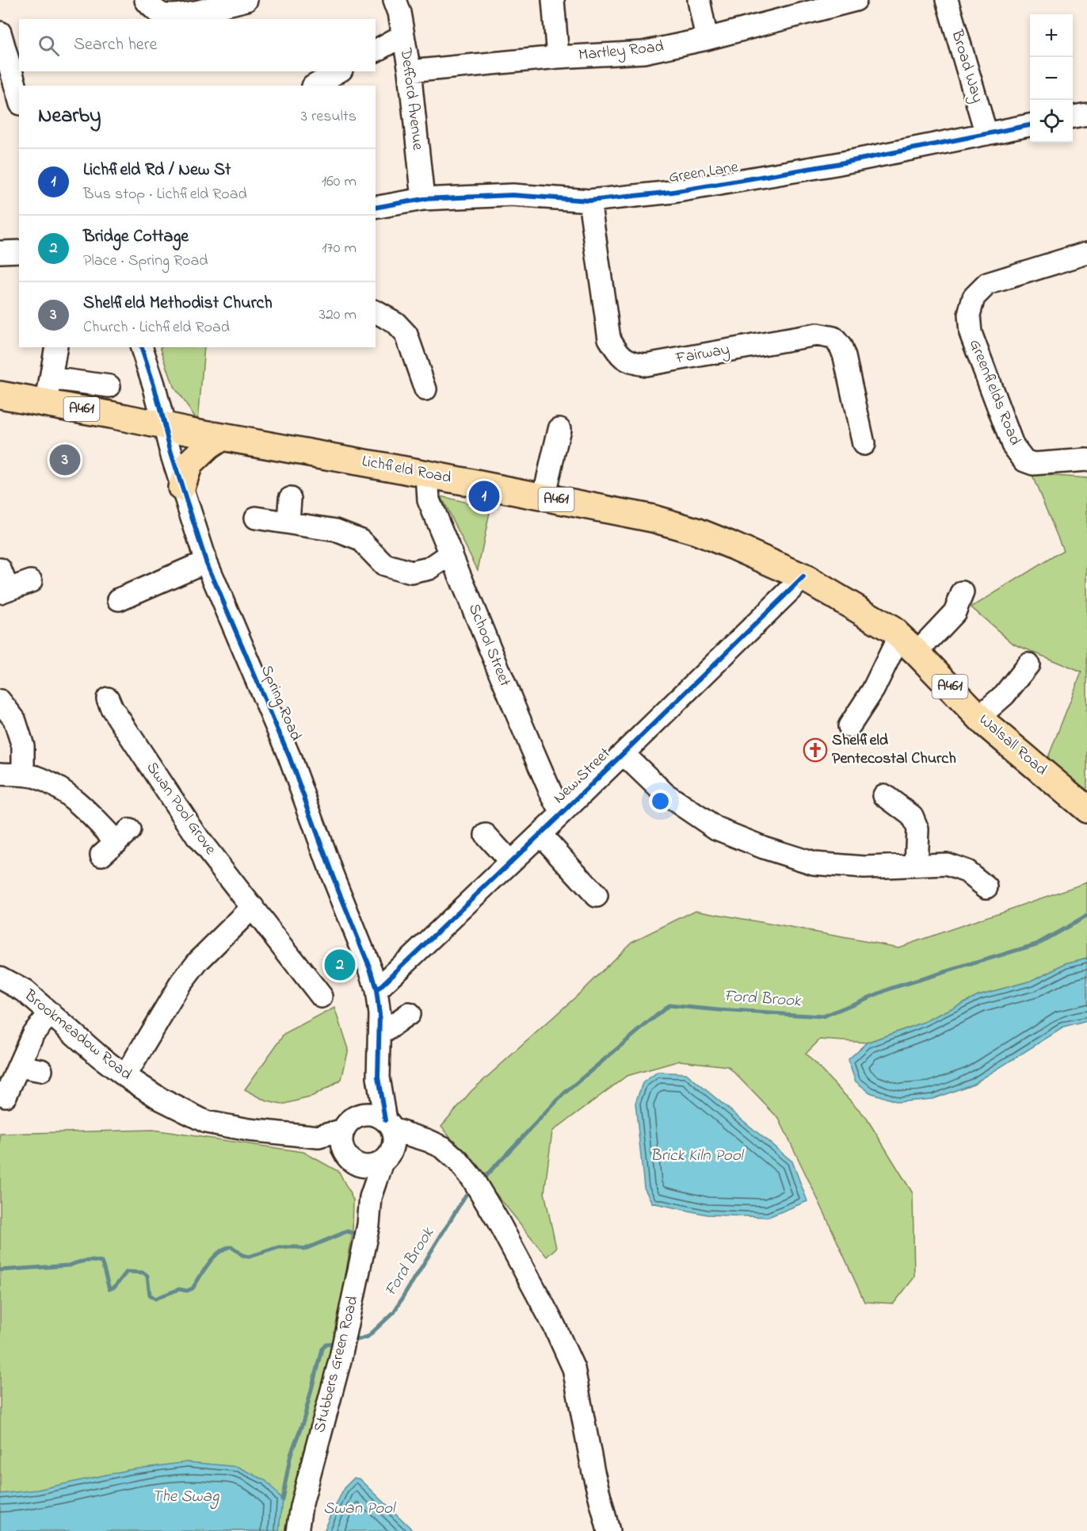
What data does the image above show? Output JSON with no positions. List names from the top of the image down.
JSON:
{
  "streets": {
    "highway": ["A461", "Lichfield Road", "Walsall Road"],
    "street": [
      "Martley Road",
      "Broad Way",
      "Defford Avenue",
      "Green Lane",
      "Fairway",
      "Greenfields Road",
      "School Street",
      "Spring Road",
      "New Street",
      "Swan Pool Grove",
      "Brookmeadow Road",
      "Stubbers Green Road"
    ]
  },
  "crossings": [
    ["Martley Road", "Defford Avenue"],
    ["Broad Way", "Green Lane"],
    ["Defford Avenue", "Green Lane"],
    ["Green Lane", "Fairway"],
    ["Lichfield Road", "School Street"],
    ["Lichfield Road", "Spring Road"],
    ["Lichfield Road", "Walsall Road"],
    ["Lichfield Road", "New Street"],
    ["School Street", "New Street"],
    ["Spring Road", "New Street"],
    ["Walsall Road", "New Street"],
    ["Brookmeadow Road", "Stubbers Green Road"]
  ],
  "water": [
    "Ford Brook",
    "Brick Kiln Pool",
    "The Swag",
    "Swan Pool"
  ],
  "places": {
    "church": ["Shelfield Pentecostal Church"]
  },
  "page": {
    "map_buttons": ["+", "−"],
    "search": "Search here",
    "heading": ["Nearby", "3 results"],
    "list": [
      {
        "mark": "1",
        "name": "Lichfield Rd / New St",
        "note": "Bus stop · Lichfield Road",
        "value": "160 m"
      },
      {
        "mark": "2",
        "name": "Bridge Cottage",
        "note": "Place · Spring Road",
        "value": "170 m"
      },
      {
        "mark": "3",
        "name": "Shelfield Methodist Church",
        "note": "Church · Lichfield Road",
        "value": "320 m"
      }
    ],
    "pins": ["3", "1", "2"]
  }
}
